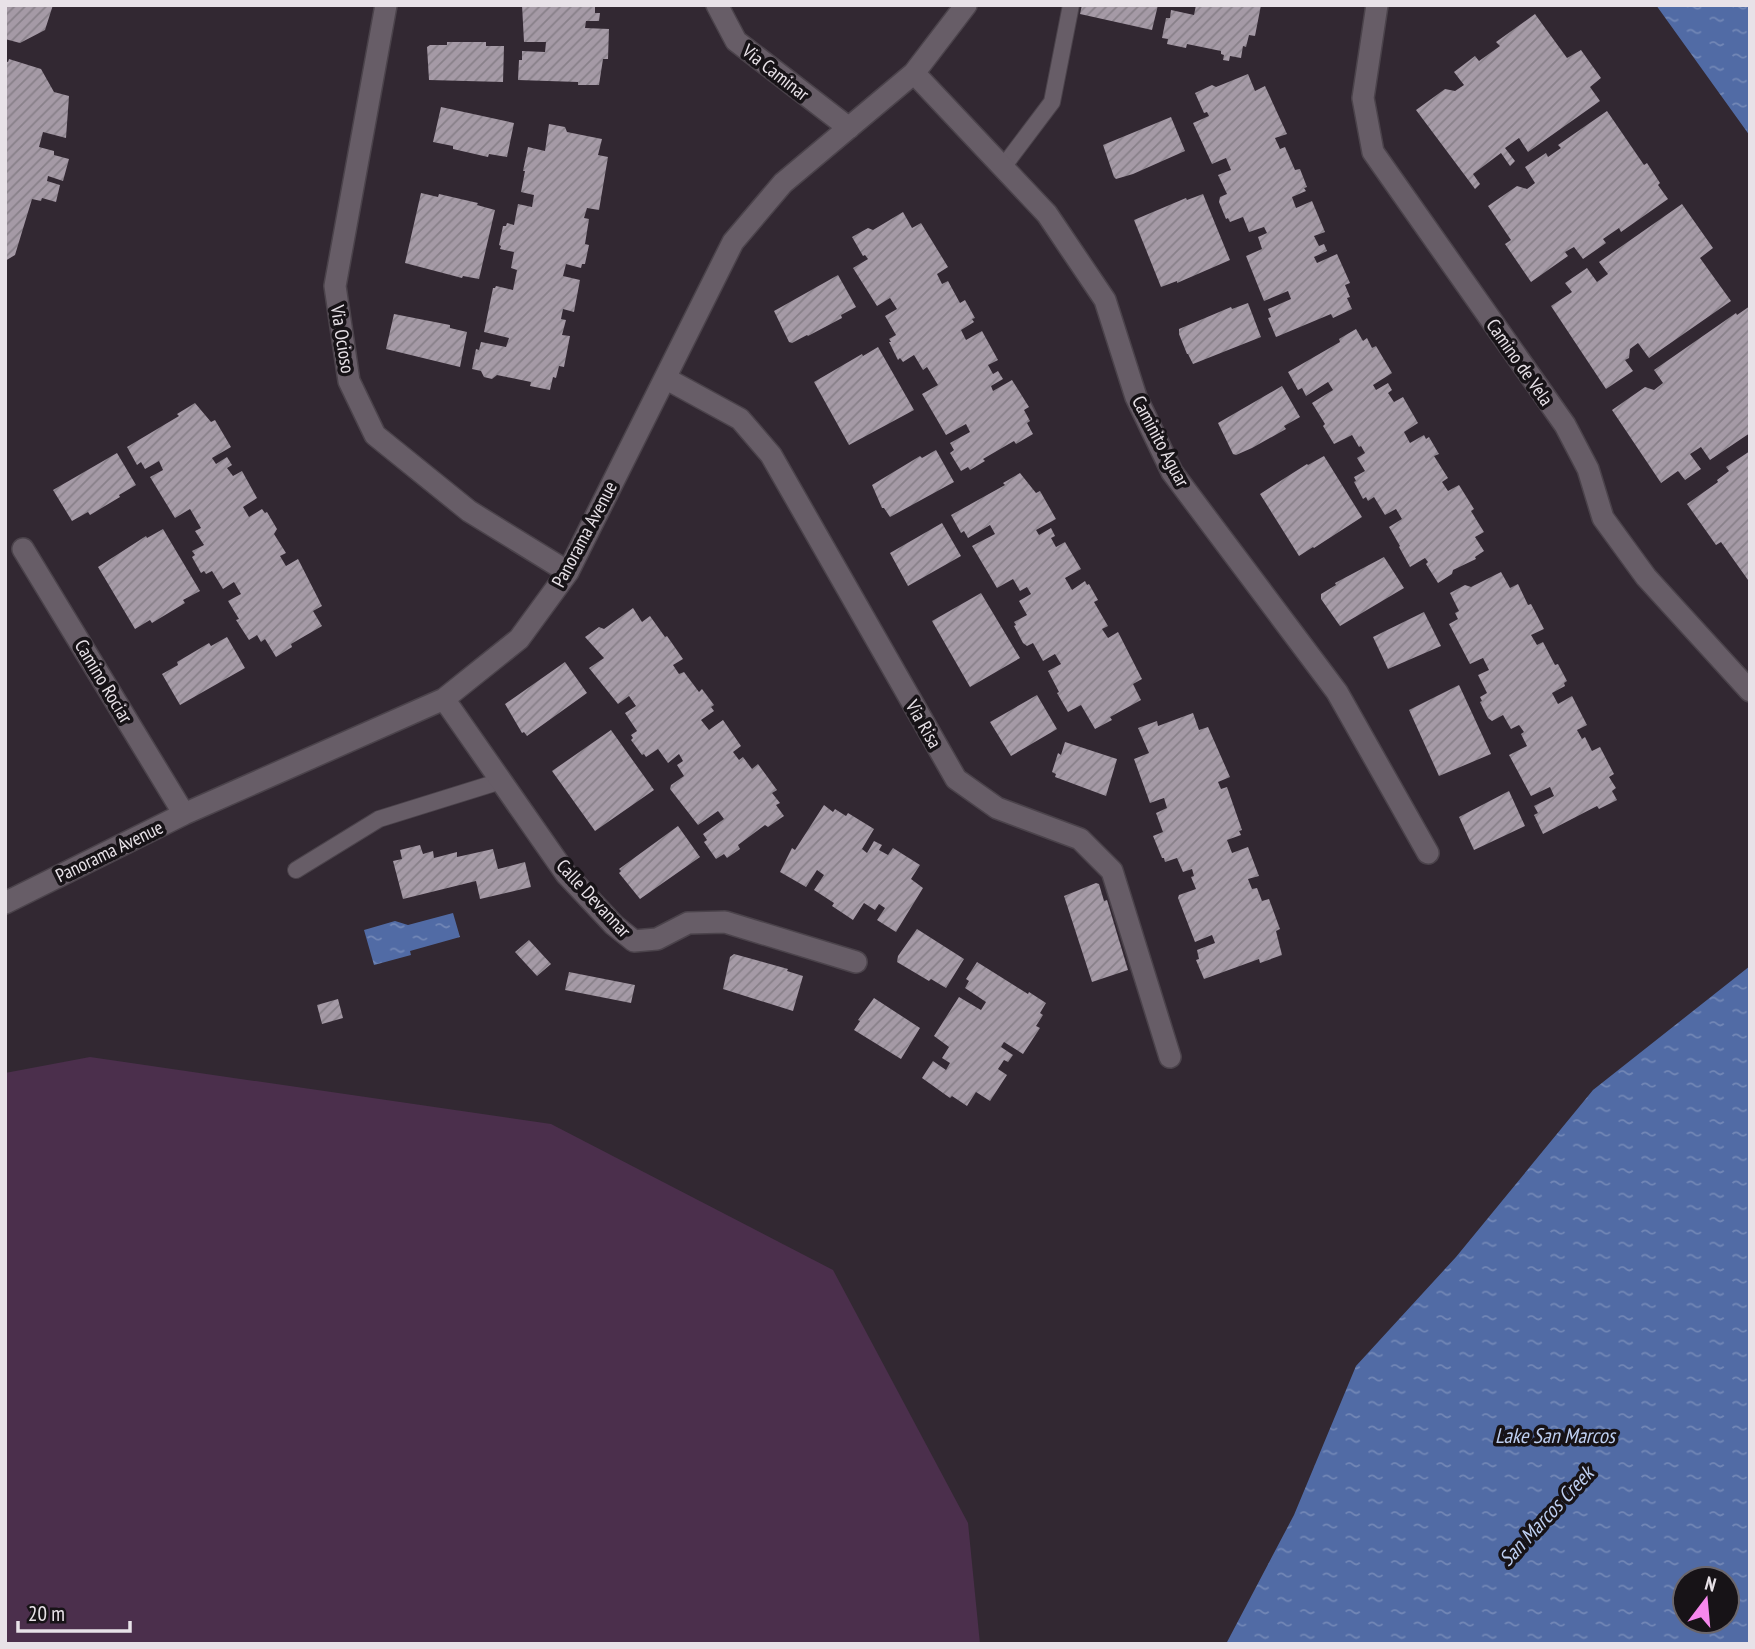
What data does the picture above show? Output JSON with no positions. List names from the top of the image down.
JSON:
{
  "streets": {
    "street": [
      "Via Caminar",
      "Via Ocioso",
      "Camino de Vela",
      "Caminito Aguar",
      "Panorama Avenue",
      "Camino Rociar",
      "Via Risa",
      "Calle Devannar"
    ]
  },
  "crossings": [
    ["Via Caminar", "Panorama Avenue"],
    ["Via Ocioso", "Panorama Avenue"],
    ["Caminito Aguar", "Panorama Avenue"],
    ["Panorama Avenue", "Camino Rociar"],
    ["Panorama Avenue", "Via Risa"],
    ["Panorama Avenue", "Calle Devannar"]
  ],
  "water": ["Lake San Marcos", "San Marcos Creek"],
  "scale_bar": "20 m",
  "north": "top"
}
